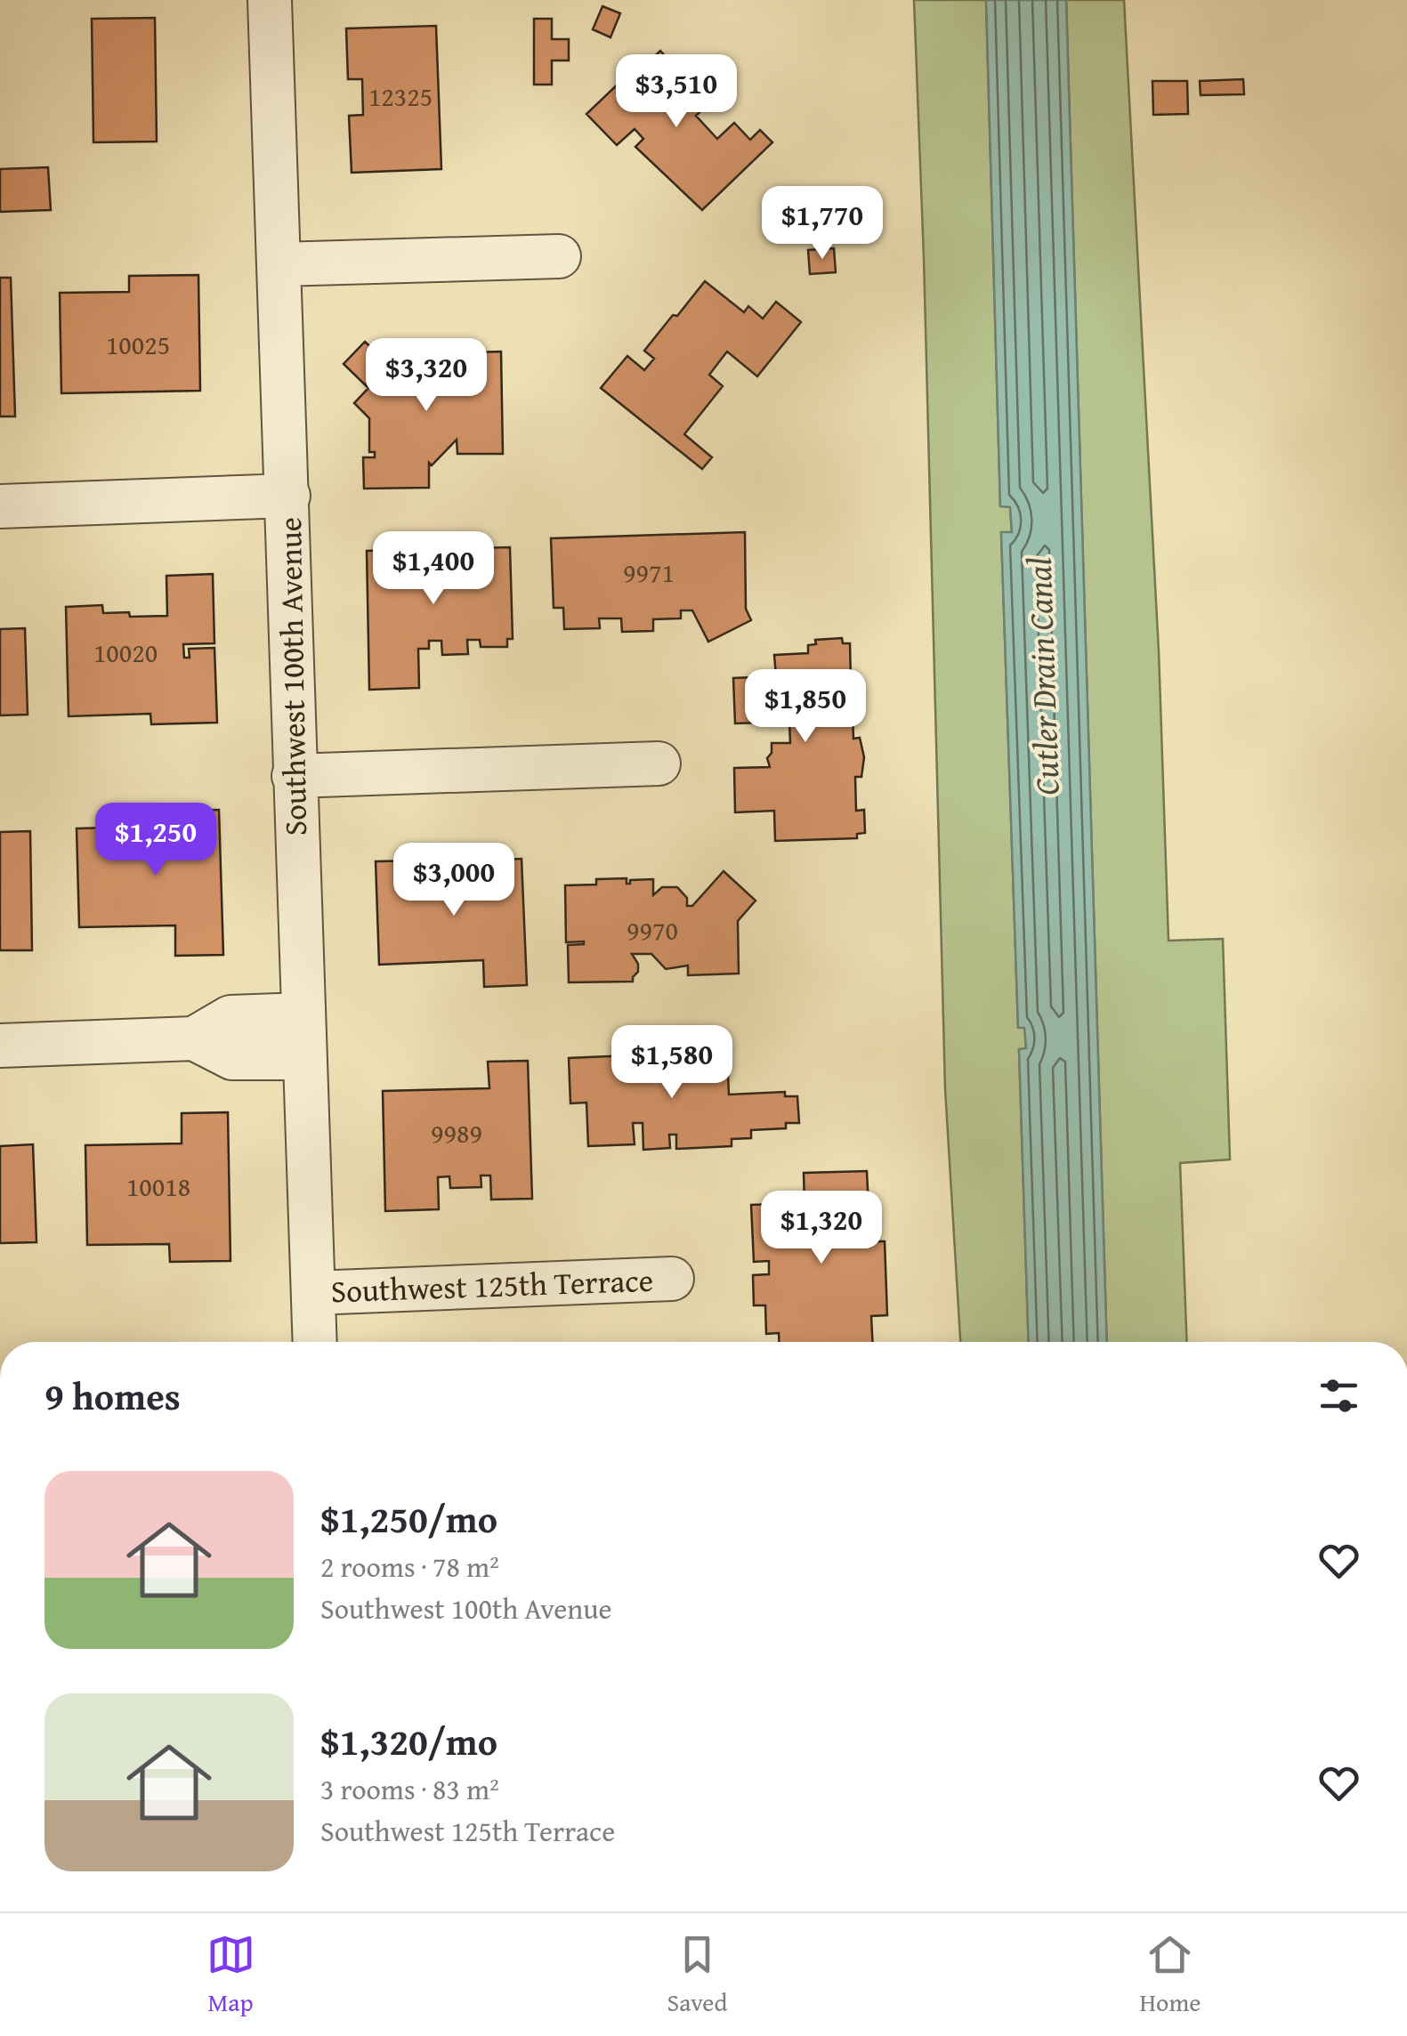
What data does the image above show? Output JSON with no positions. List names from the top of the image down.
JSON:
{
  "streets": {
    "street": ["Southwest 100th Avenue", "Southwest 125th Terrace"]
  },
  "crossings": [
    ["Southwest 100th Avenue", "Southwest 125th Terrace"]
  ],
  "water": ["Cutler Drain Canal"],
  "house_numbers": [
    "12325",
    "10025",
    "9971",
    "10020",
    "9970",
    "9989",
    "10018"
  ],
  "page": {
    "price": [
      "$3,510",
      "$1,770",
      "$3,320",
      "$1,400",
      "$1,850",
      "$1,250",
      "$3,000",
      "$1,580",
      "$1,320"
    ],
    "heading": "9 homes",
    "list": [
      {
        "name": "$1,250/mo",
        "note": "2 rooms · 78 m² · Southwest 100th Avenue"
      },
      {
        "name": "$1,320/mo",
        "note": "3 rooms · 83 m² · Southwest 125th Terrace"
      }
    ],
    "tabs": ["Map", "Saved", "Home"]
  }
}
